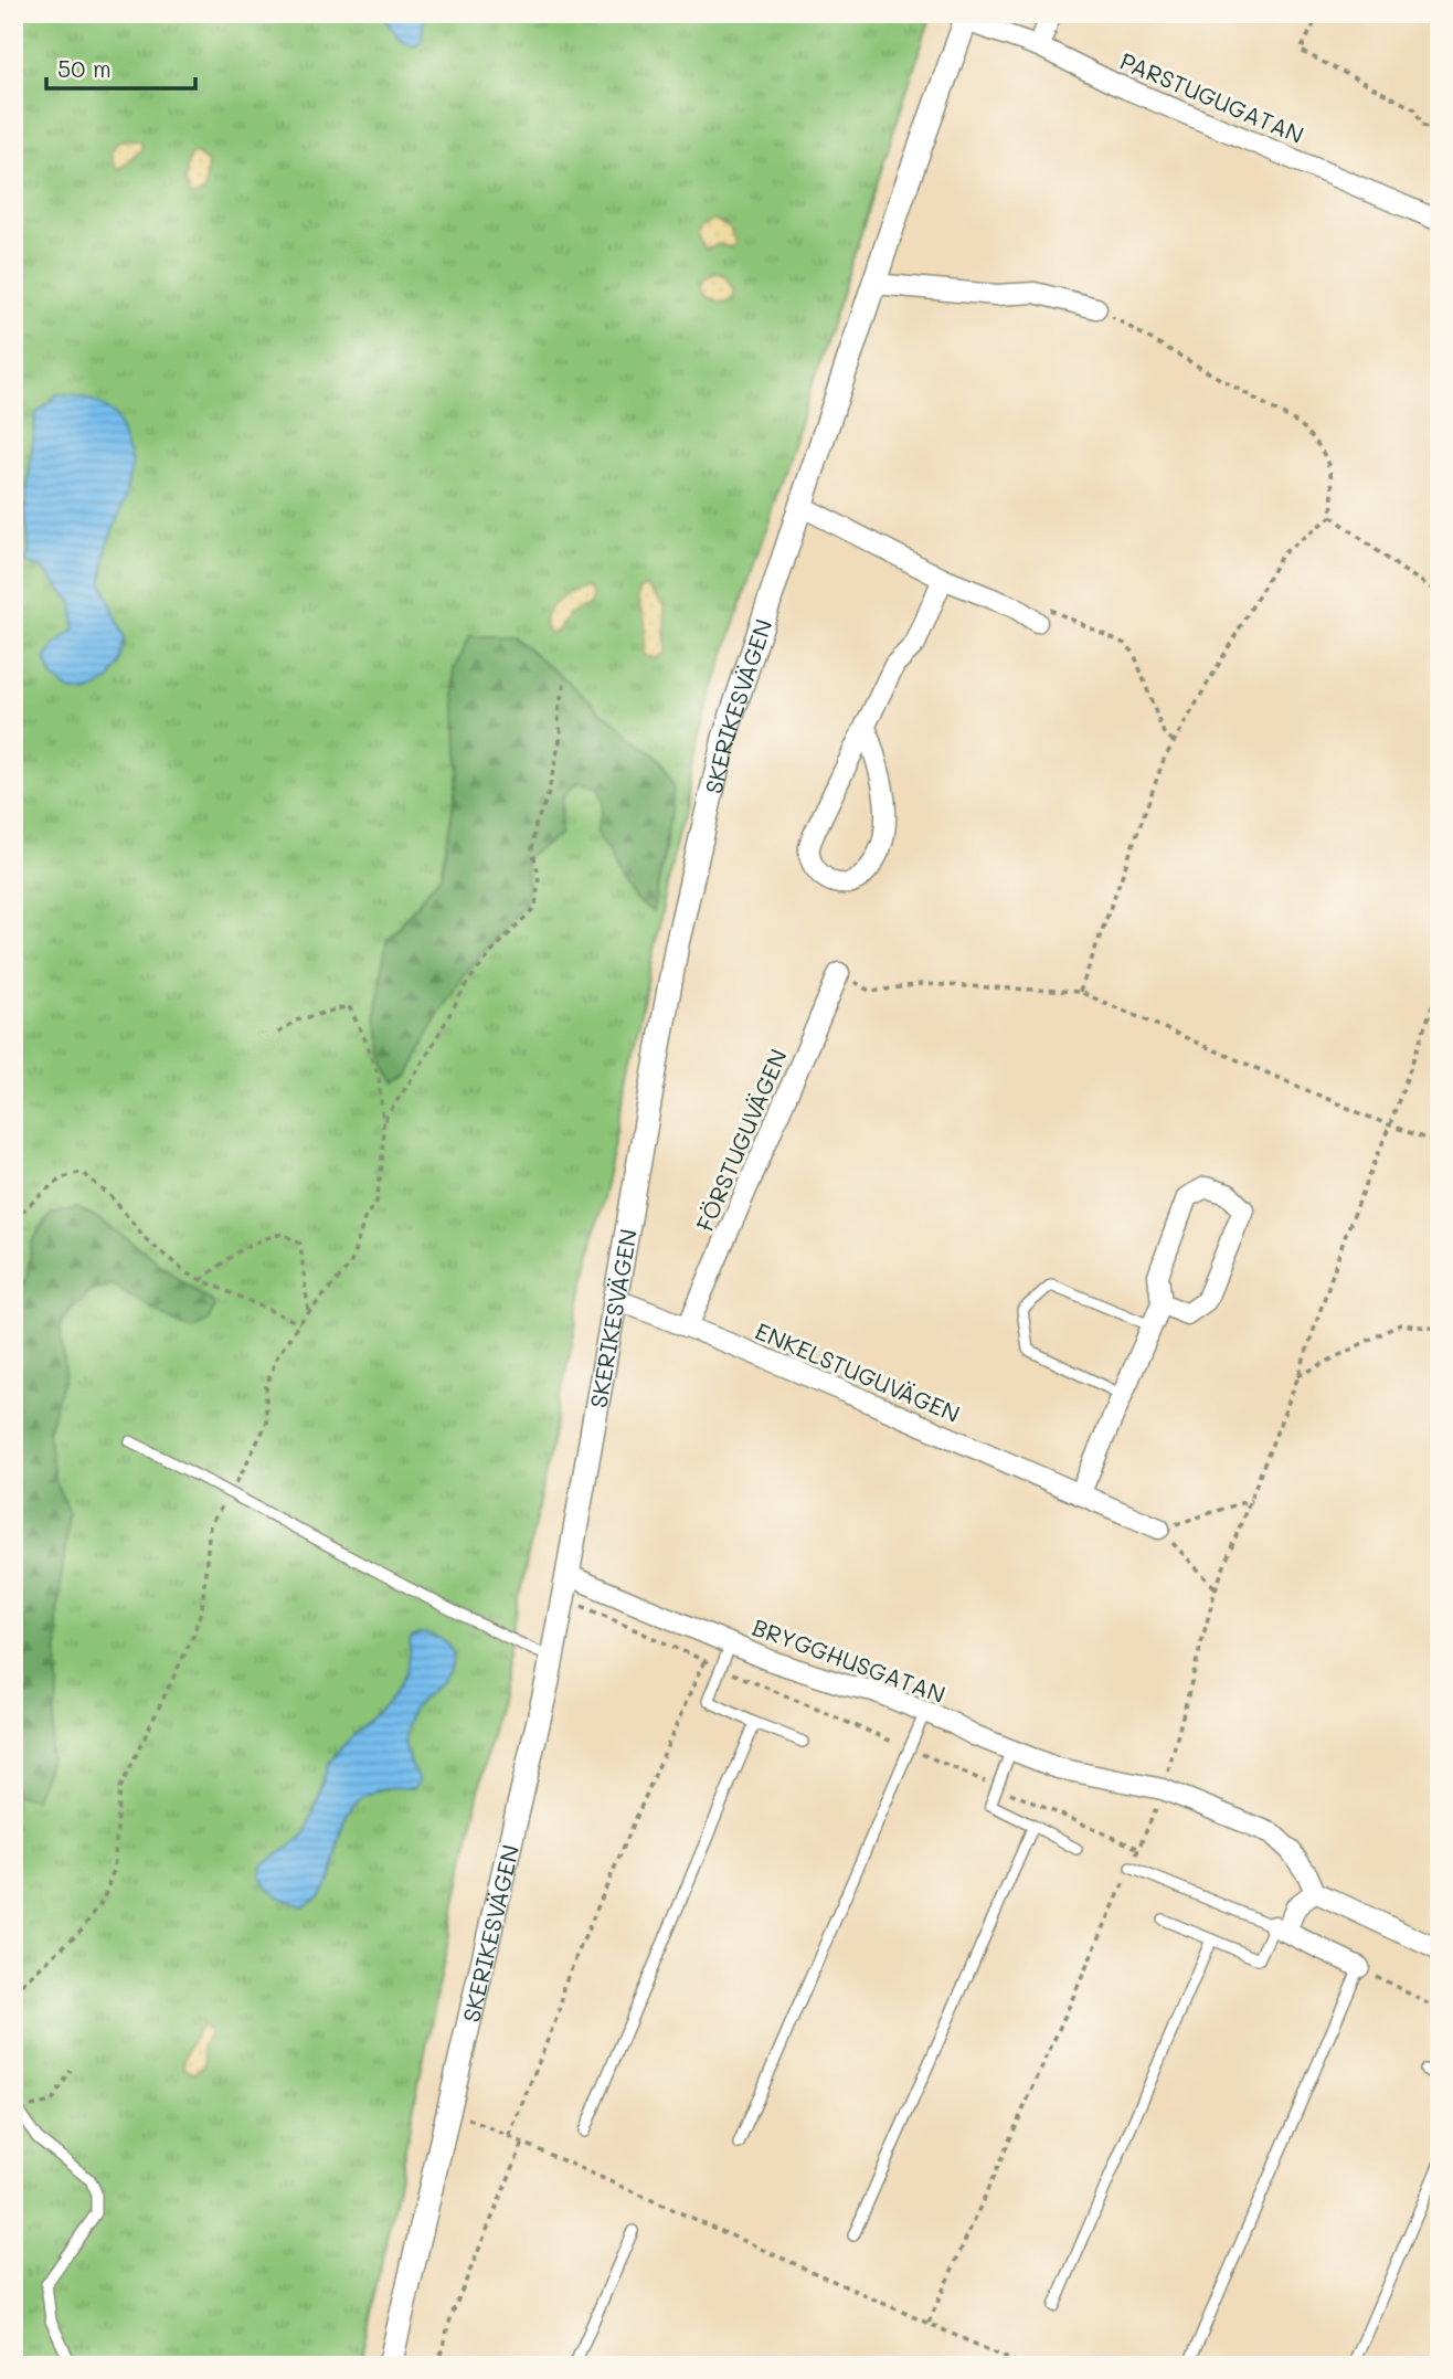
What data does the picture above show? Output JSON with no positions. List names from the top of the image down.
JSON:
{
  "streets": {
    "street": [
      "PARSTUGUGATAN",
      "SKERIKESVÄGEN",
      "FÖRSTUGUVÄGEN",
      "ENKELSTUGUVÄGEN",
      "BRYGGHUSGATAN"
    ]
  },
  "crossings": [
    ["PARSTUGUGATAN", "SKERIKESVÄGEN"],
    ["SKERIKESVÄGEN", "ENKELSTUGUVÄGEN"],
    ["SKERIKESVÄGEN", "BRYGGHUSGATAN"],
    ["FÖRSTUGUVÄGEN", "ENKELSTUGUVÄGEN"]
  ],
  "scale_bar": "50 m"
}
